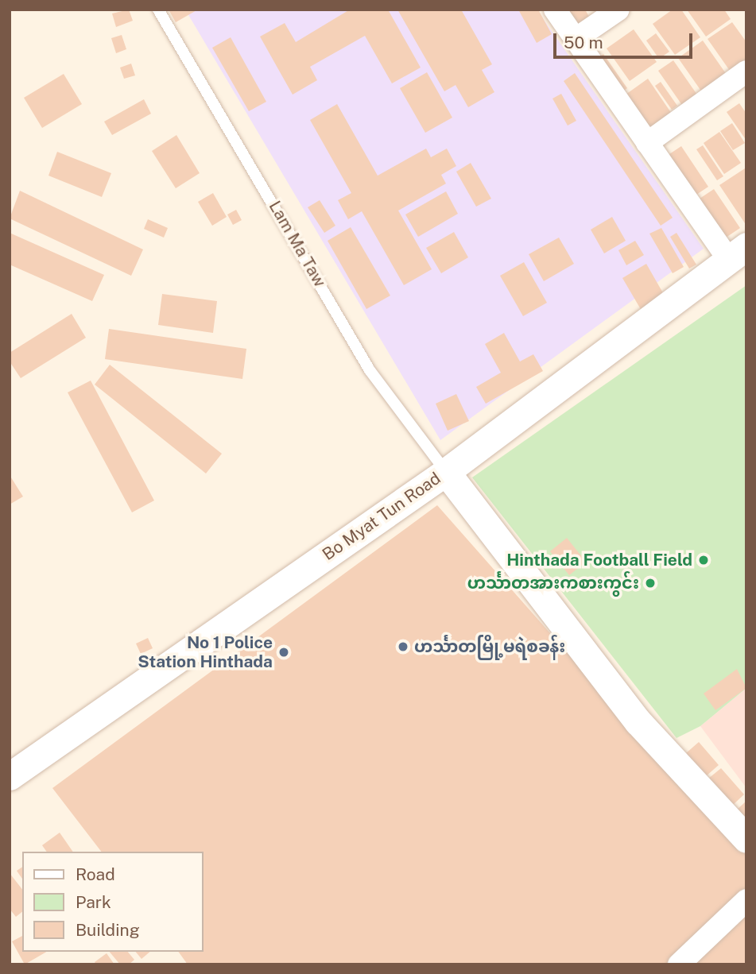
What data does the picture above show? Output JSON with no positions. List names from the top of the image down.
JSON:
{
  "streets": {
    "street": ["Bo Myat Tun Road"],
    "lane": ["Lam Ma Taw"]
  },
  "crossings": [
    ["Lam Ma Taw", "Bo Myat Tun Road"]
  ],
  "places": [
    "Hinthada Football Field",
    "ဟင်္သာတအားကစားကွင်း",
    "ဟင်္သာတမြို့မရဲစခန်း",
    "No 1 Police Station Hinthada"
  ],
  "legend": ["Road", "Park", "Building"],
  "scale_bar": "50 m"
}
